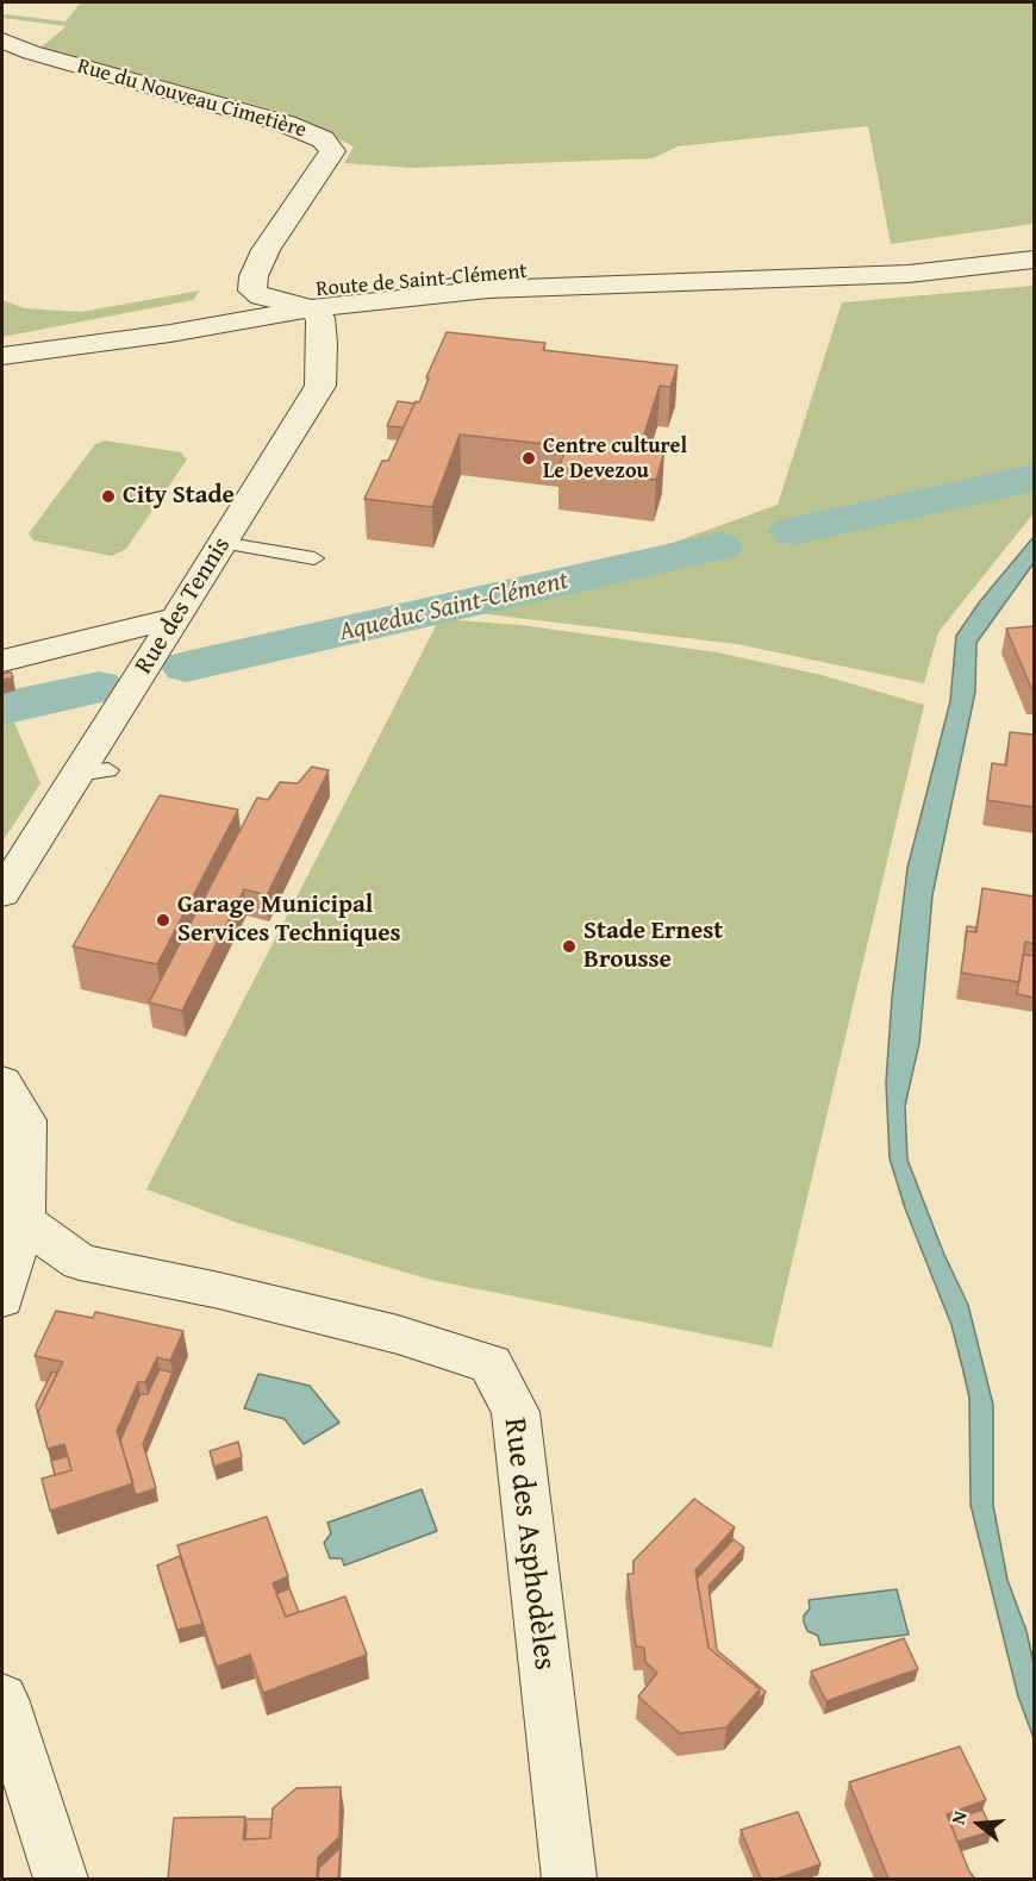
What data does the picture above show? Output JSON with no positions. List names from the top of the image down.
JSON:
{
  "streets": {
    "street": [
      "Rue du Nouveau Cimetière",
      "Route de Saint-Clément",
      "Rue des Tennis",
      "Rue des Asphodèles"
    ]
  },
  "crossings": [
    ["Rue du Nouveau Cimetière", "Route de Saint-Clément"],
    ["Route de Saint-Clément", "Rue des Tennis"]
  ],
  "water": ["Aqueduc Saint-Clément"],
  "places": [
    "Centre culturel Le Devezou",
    "City Stade",
    "Garage Municipal Services Techniques",
    "Stade Ernest Brousse"
  ],
  "north": "left"
}
